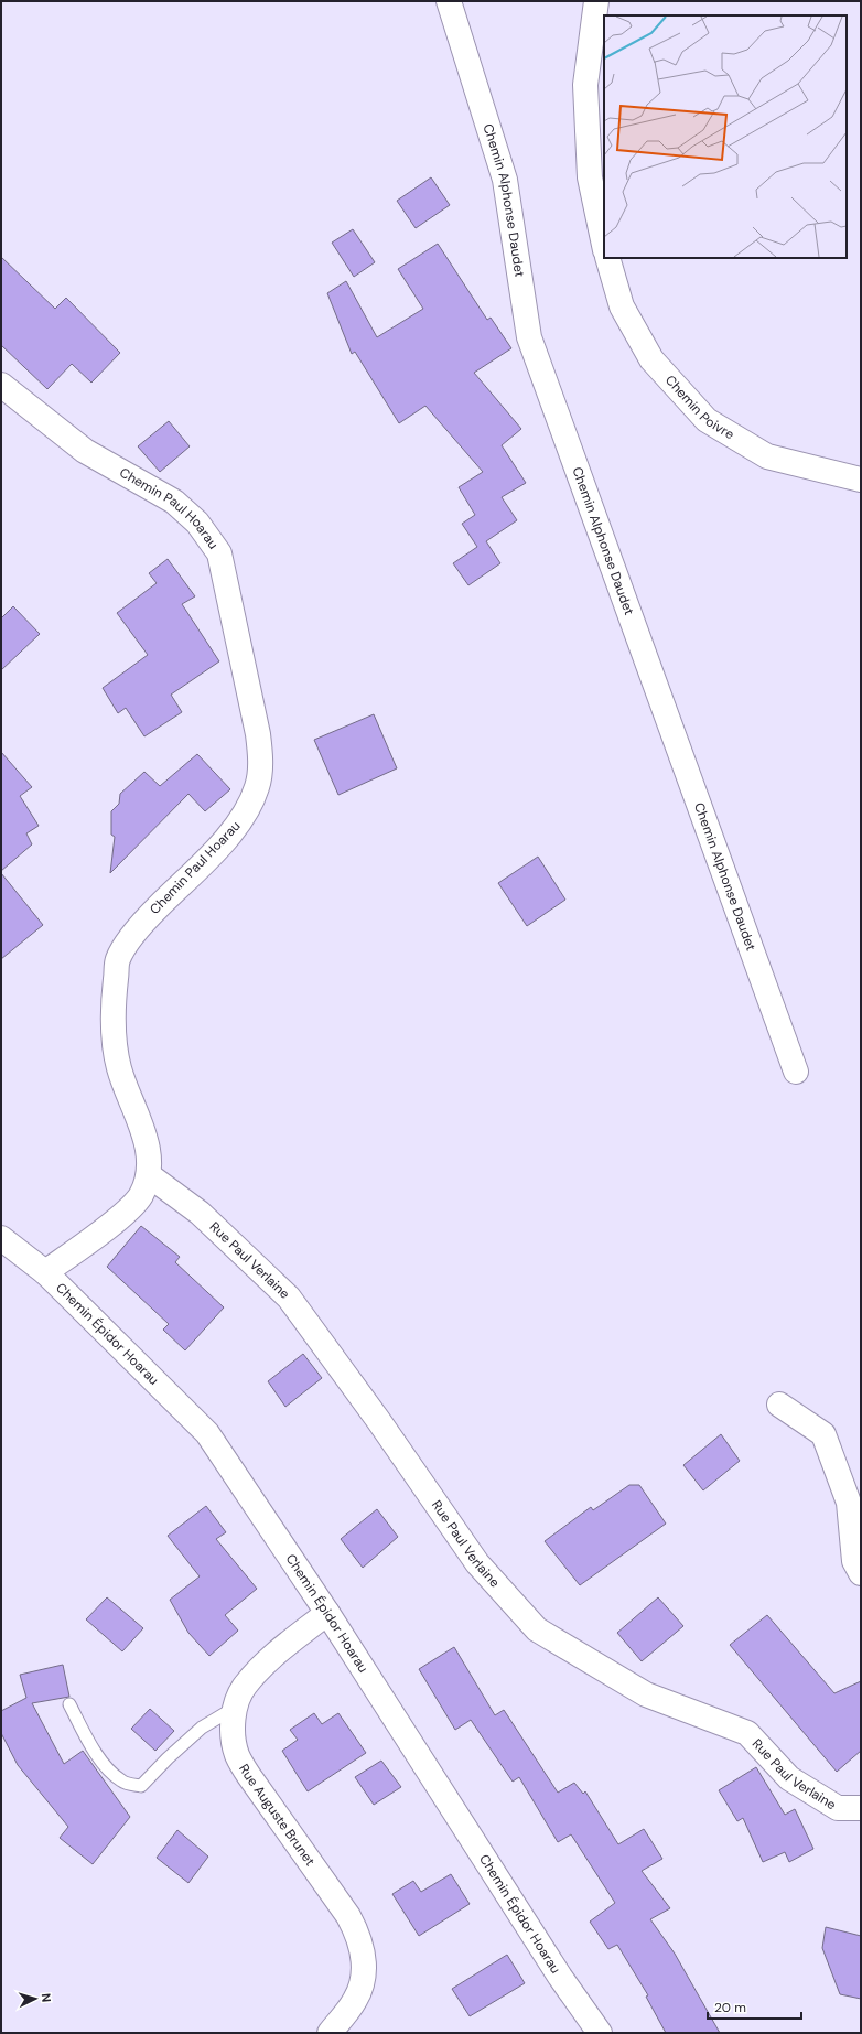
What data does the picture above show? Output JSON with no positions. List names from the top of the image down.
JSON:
{
  "streets": {
    "street": [
      "Chemin Alphonse Daudet",
      "Chemin Poivre",
      "Chemin Paul Hoarau",
      "Rue Paul Verlaine",
      "Chemin Épidor Hoarau",
      "Rue Auguste Brunet"
    ]
  },
  "crossings": [
    ["Chemin Paul Hoarau", "Rue Paul Verlaine"],
    ["Chemin Paul Hoarau", "Chemin Épidor Hoarau"],
    ["Chemin Épidor Hoarau", "Rue Auguste Brunet"]
  ],
  "scale_bar": "20 m",
  "north": "right"
}
